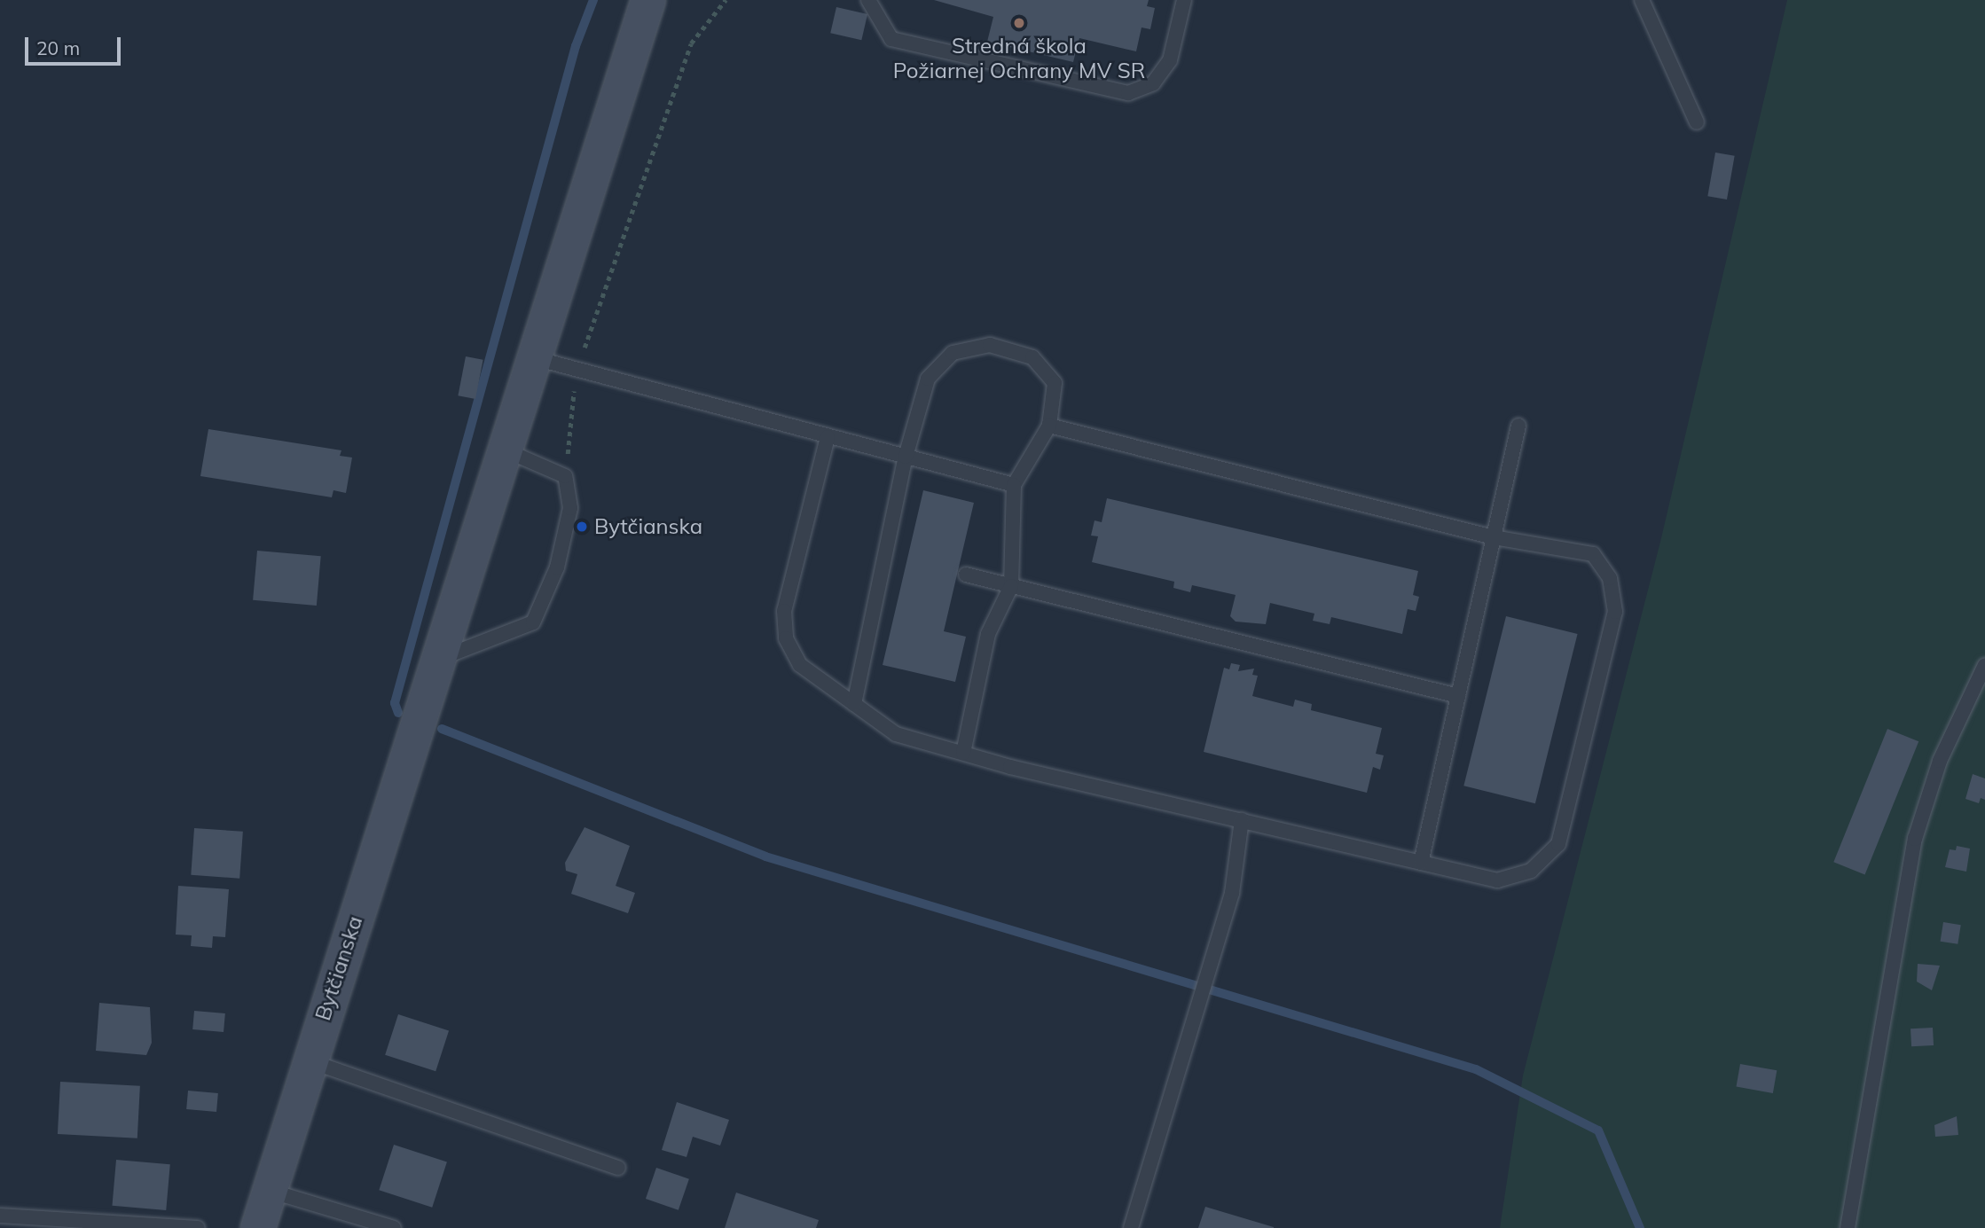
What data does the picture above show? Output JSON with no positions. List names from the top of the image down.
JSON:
{
  "streets": {
    "main road": ["Bytčianska"]
  },
  "places": ["Stredná škola Požiarnej Ochrany MV SR", "Bytčianska"],
  "scale_bar": "20 m"
}
